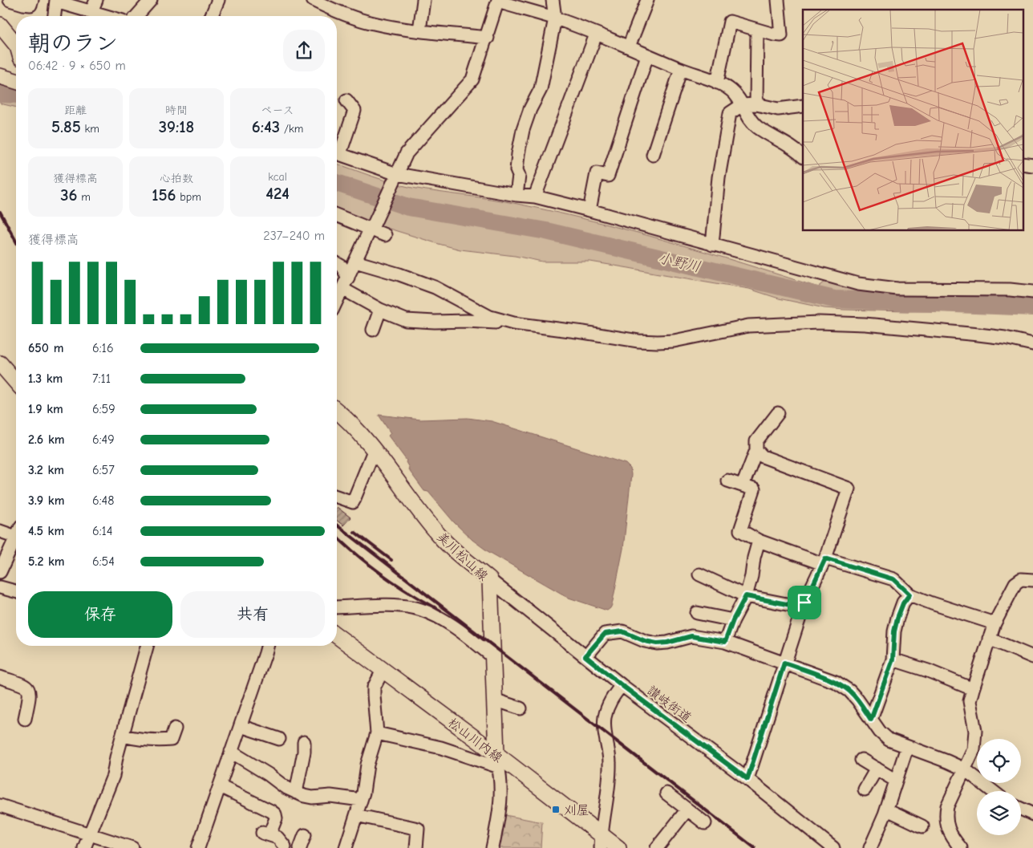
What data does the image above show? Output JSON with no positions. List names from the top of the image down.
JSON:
{
  "streets": {
    "main road": ["美川松山線", "松山川内線"],
    "street": ["讃岐街道"]
  },
  "crossings": [
    ["美川松山線", "讃岐街道"],
    ["美川松山線", "松山川内線"]
  ],
  "water": ["小野川"],
  "places": {
    "transit": ["刈屋"]
  },
  "page": {
    "heading": ["朝のラン", "06:42 · 9 × 650 m"],
    "stats": [
      ["距離", "5.85 km"],
      ["時間", "39:18"],
      ["ペース", "6:43 /km"],
      ["獲得標高", "36 m"],
      ["心拍数", "156 bpm"],
      ["kcal", "424"]
    ],
    "chart": ["獲得標高", "237–240 m"],
    "list": [
      {
        "name": "650 m",
        "note": "6:16"
      },
      {
        "name": "1.3 km",
        "note": "7:11"
      },
      {
        "name": "1.9 km",
        "note": "6:59"
      },
      {
        "name": "2.6 km",
        "note": "6:49"
      },
      {
        "name": "3.2 km",
        "note": "6:57"
      },
      {
        "name": "3.9 km",
        "note": "6:48"
      },
      {
        "name": "4.5 km",
        "note": "6:14"
      },
      {
        "name": "5.2 km",
        "note": "6:54"
      }
    ],
    "buttons": ["保存", "共有"]
  }
}
